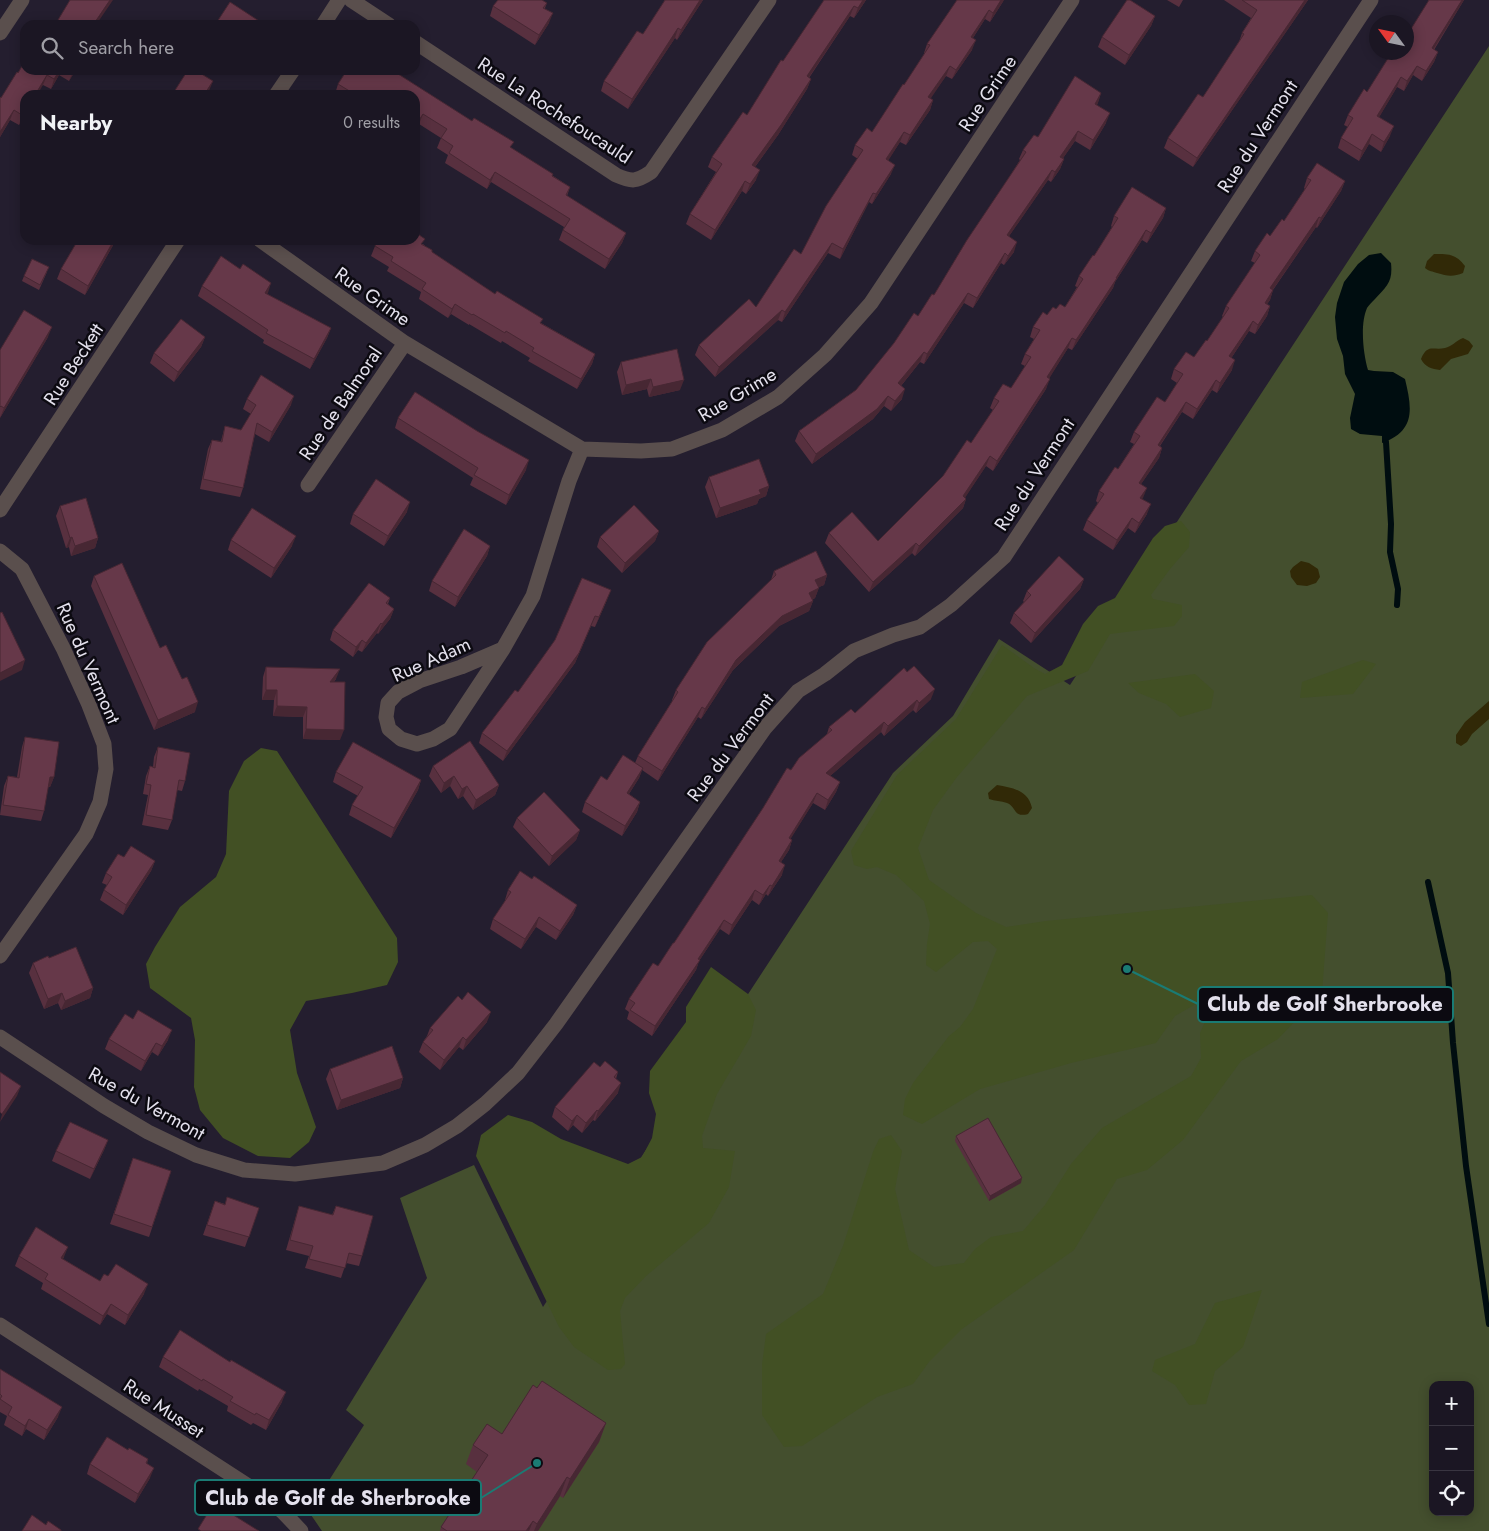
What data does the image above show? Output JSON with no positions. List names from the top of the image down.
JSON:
{
  "streets": {
    "street": [
      "Rue Grime",
      "Rue La Rochefoucauld",
      "Rue du Vermont",
      "Rue Beckett",
      "Rue de Balmoral",
      "Rue Adam",
      "Rue Musset"
    ]
  },
  "crossings": [
    ["Rue Grime", "Rue de Balmoral"],
    ["Rue Grime", "Rue Adam"]
  ],
  "places": ["Club de Golf Sherbrooke", "Club de Golf de Sherbrooke"],
  "north": "top left",
  "page": {
    "search": "Search here",
    "heading": ["Nearby", "0 results"],
    "map_buttons": ["+", "−"]
  }
}
